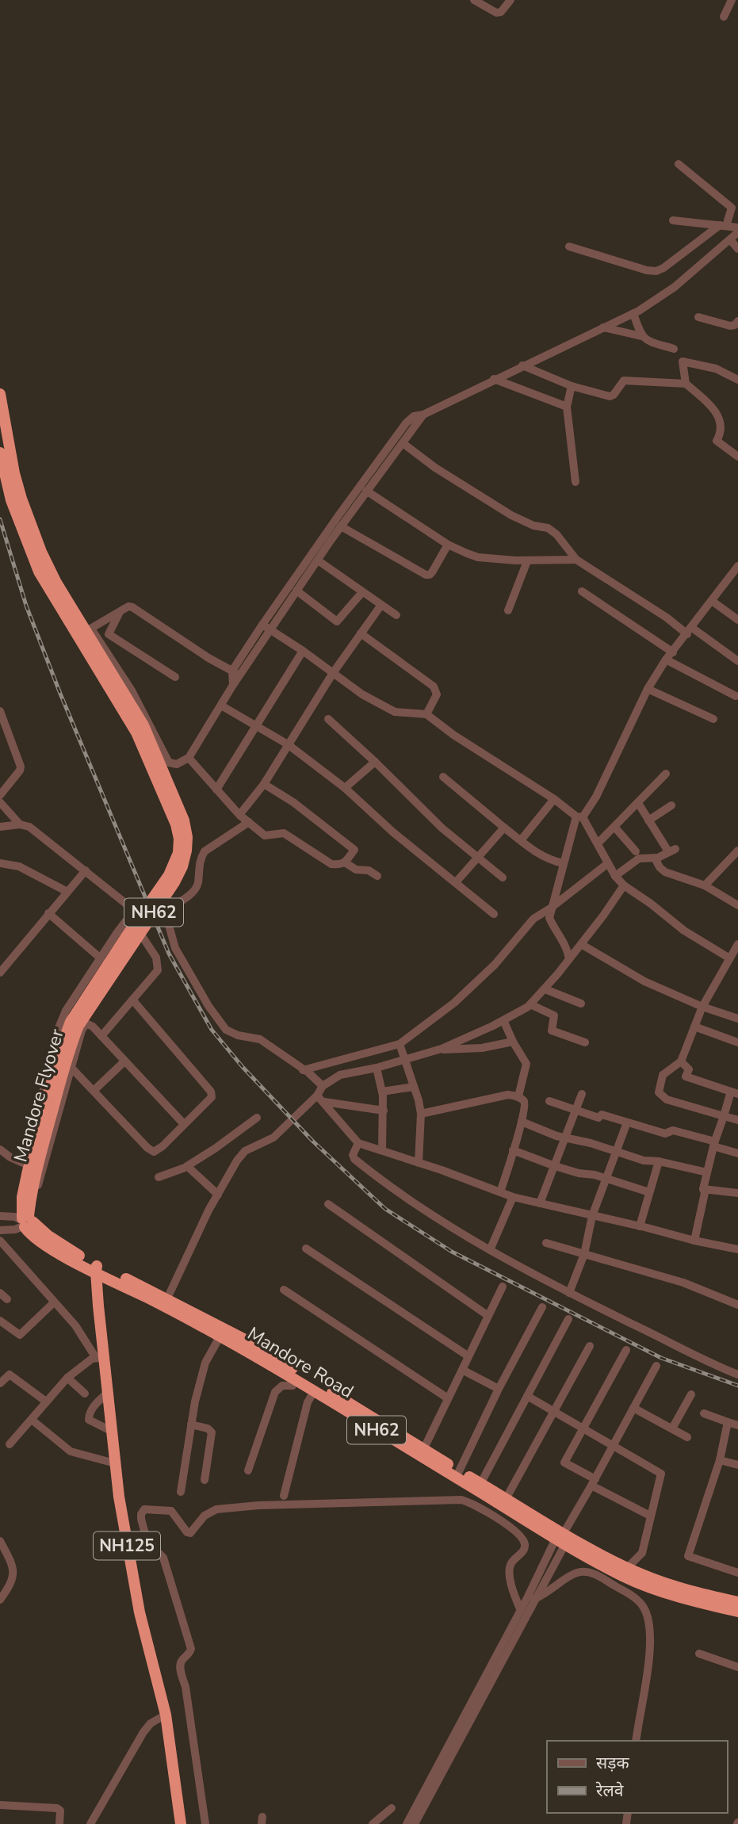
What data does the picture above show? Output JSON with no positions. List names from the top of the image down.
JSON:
{
  "streets": {
    "highway": [
      "NH62",
      "Mandore Flyover",
      "Mandore Road",
      "NH125"
    ]
  },
  "crossings": [
    ["NH62", "Mandore Flyover"],
    ["NH62", "Mandore Road"],
    ["NH62", "NH125"],
    ["Mandore Road", "NH125"]
  ],
  "legend": ["सड़क", "रेलवे"]
}
